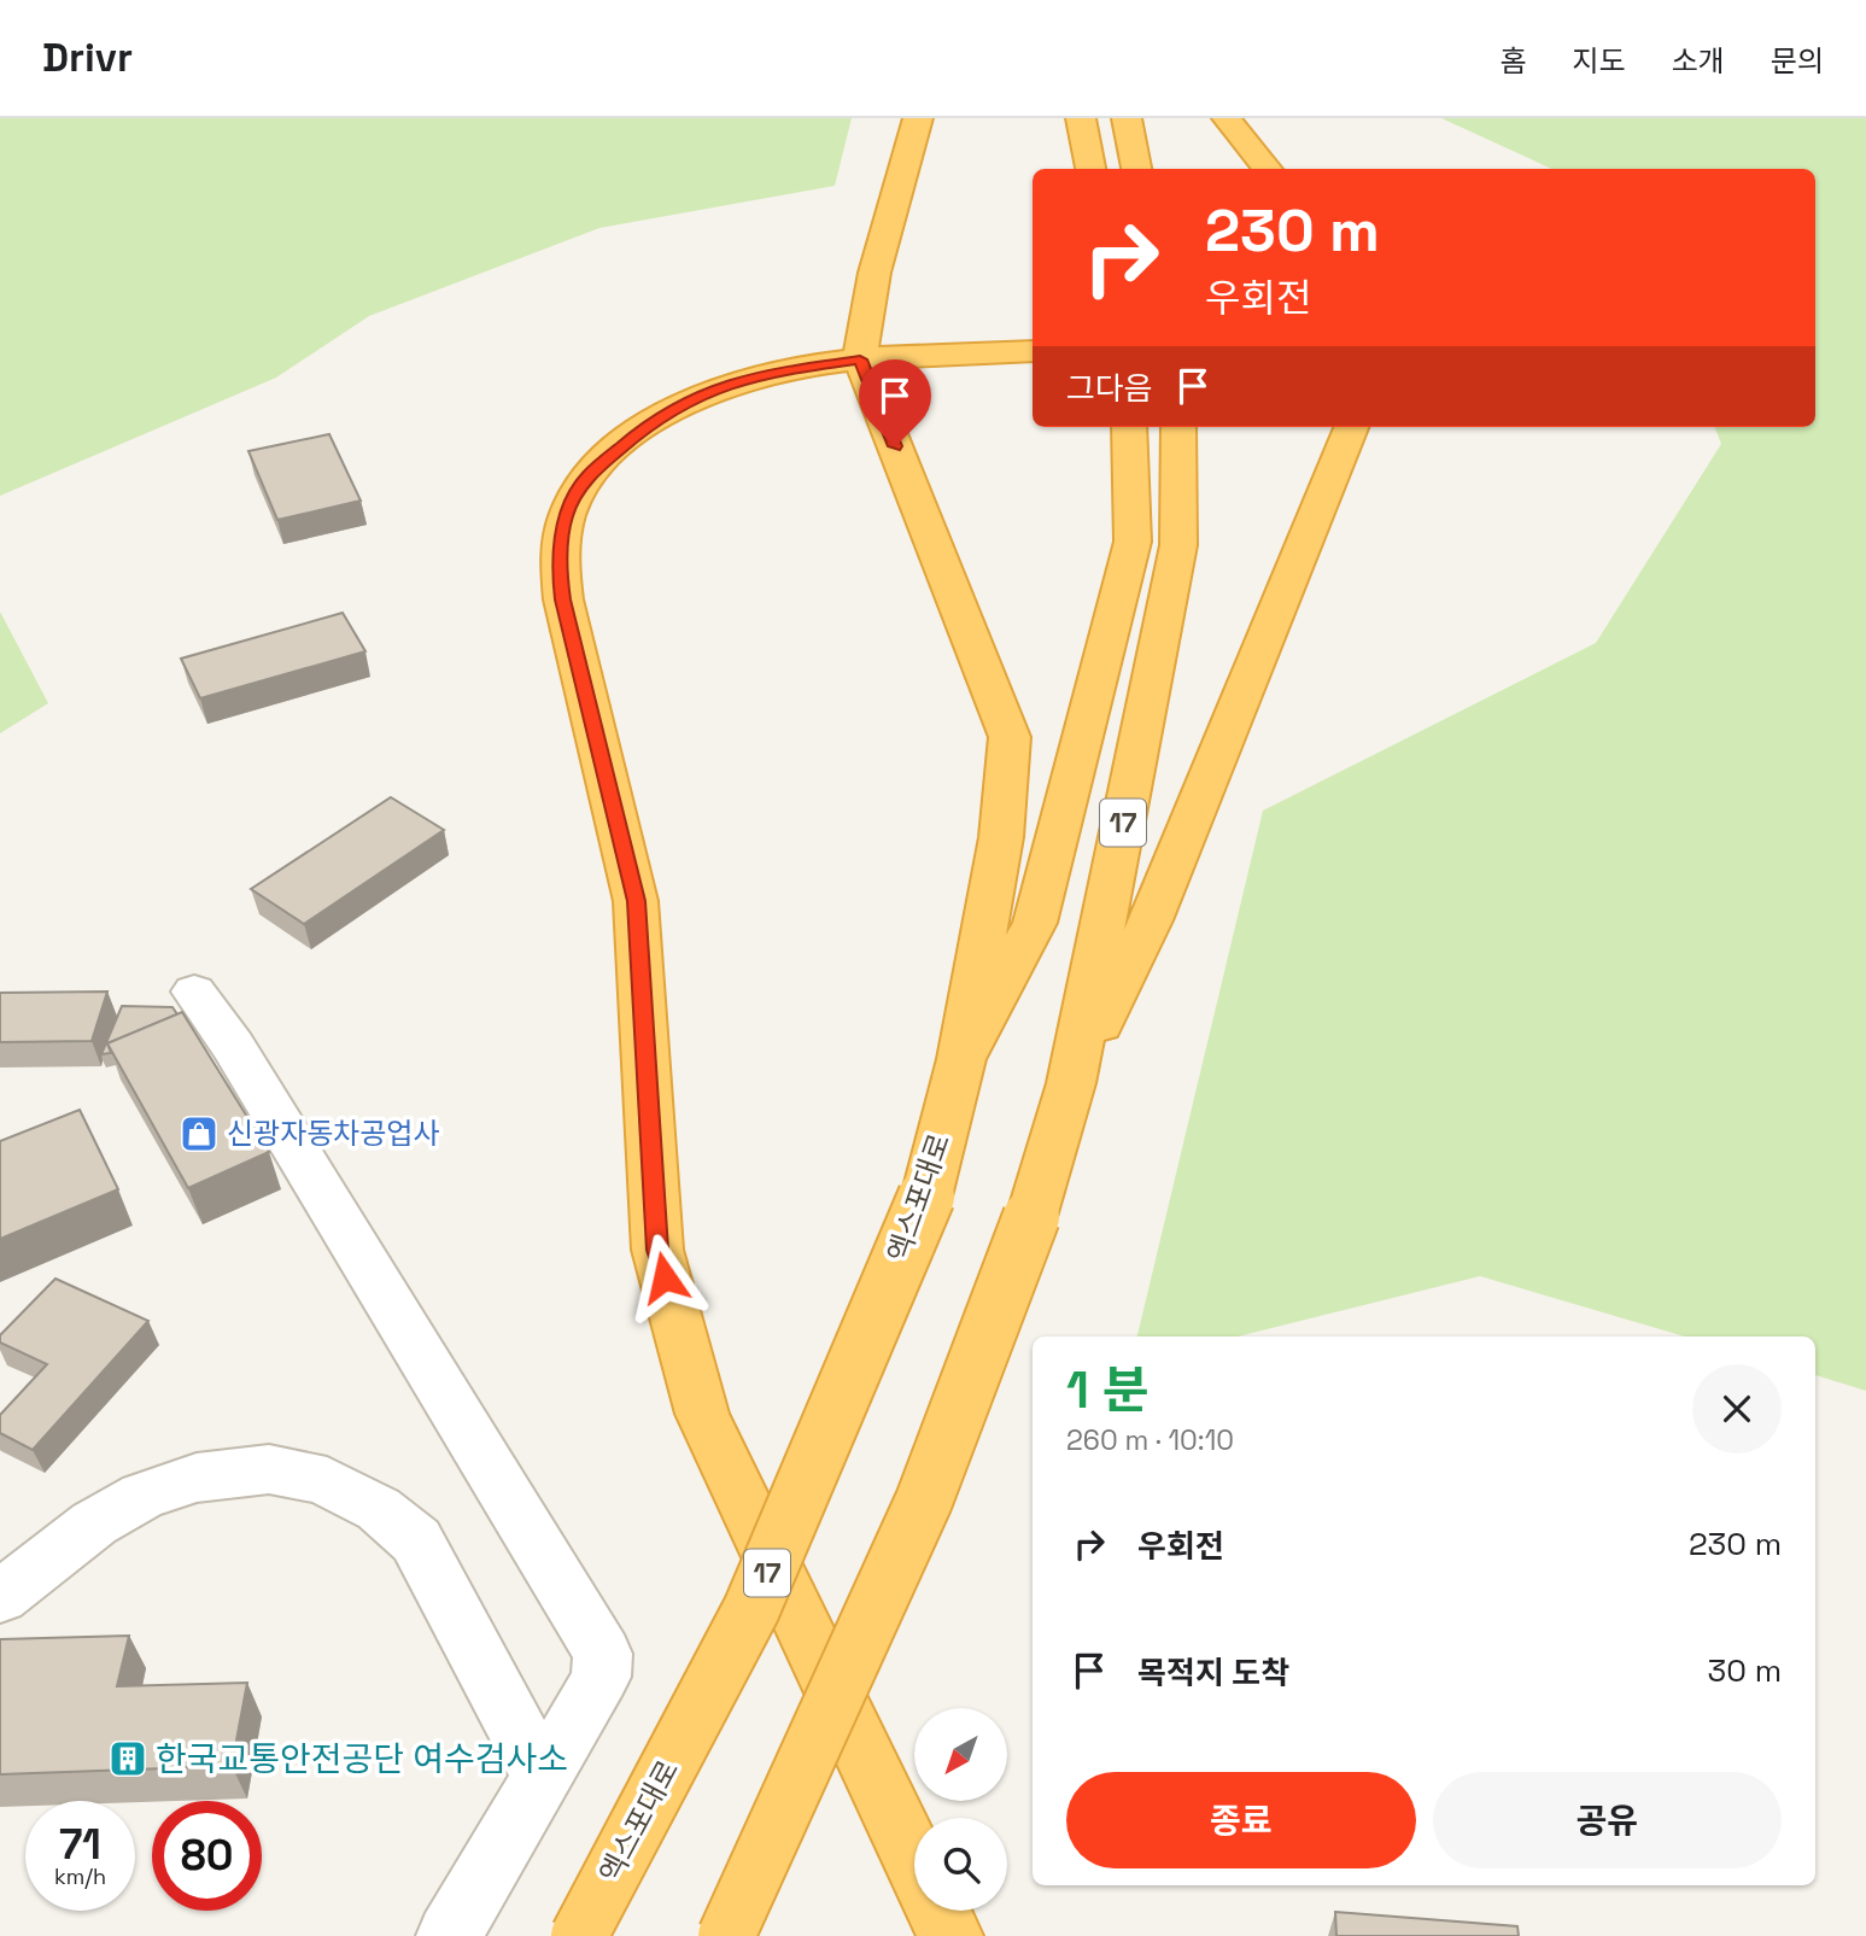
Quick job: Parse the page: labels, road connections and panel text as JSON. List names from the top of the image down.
{
  "streets": {
    "highway": ["17", "엑스포대로"]
  },
  "places": {
    "shop": ["신광자동차공업사"],
    "building": ["한국교통안전공단 여수검사소"]
  },
  "north": "bottom left",
  "page": {
    "header": "Drivr",
    "nav": [
      "홈",
      "지도",
      "소개",
      "문의"
    ],
    "turn": ["230 m", "우회전"],
    "then": "그다음",
    "heading": ["1 분", "260 m · 10:10"],
    "list": [
      {
        "name": "우회전",
        "value": "230 m"
      },
      {
        "name": "목적지 도착",
        "value": "30 m"
      }
    ],
    "buttons": ["종료", "공유"],
    "speed": "71 km/h",
    "limit": "80"
  }
}
